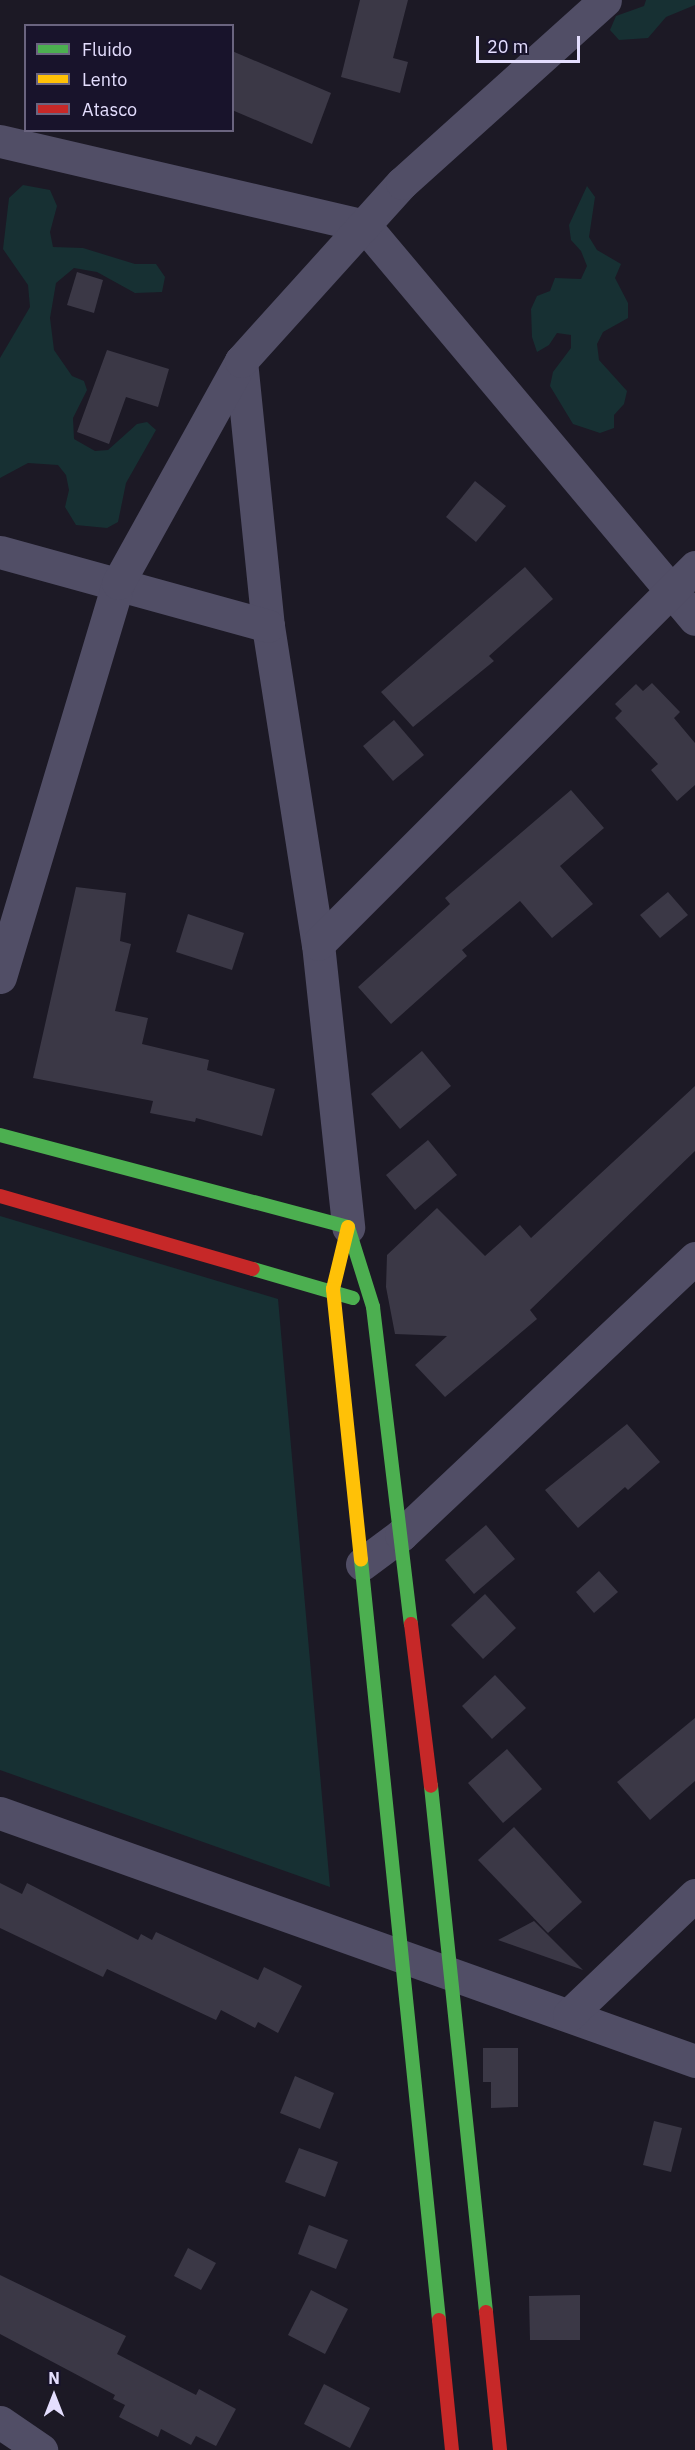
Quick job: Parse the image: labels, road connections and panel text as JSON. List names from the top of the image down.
{
  "legend": ["Fluido", "Lento", "Atasco"],
  "scale_bar": "20 m",
  "north": "top"
}
